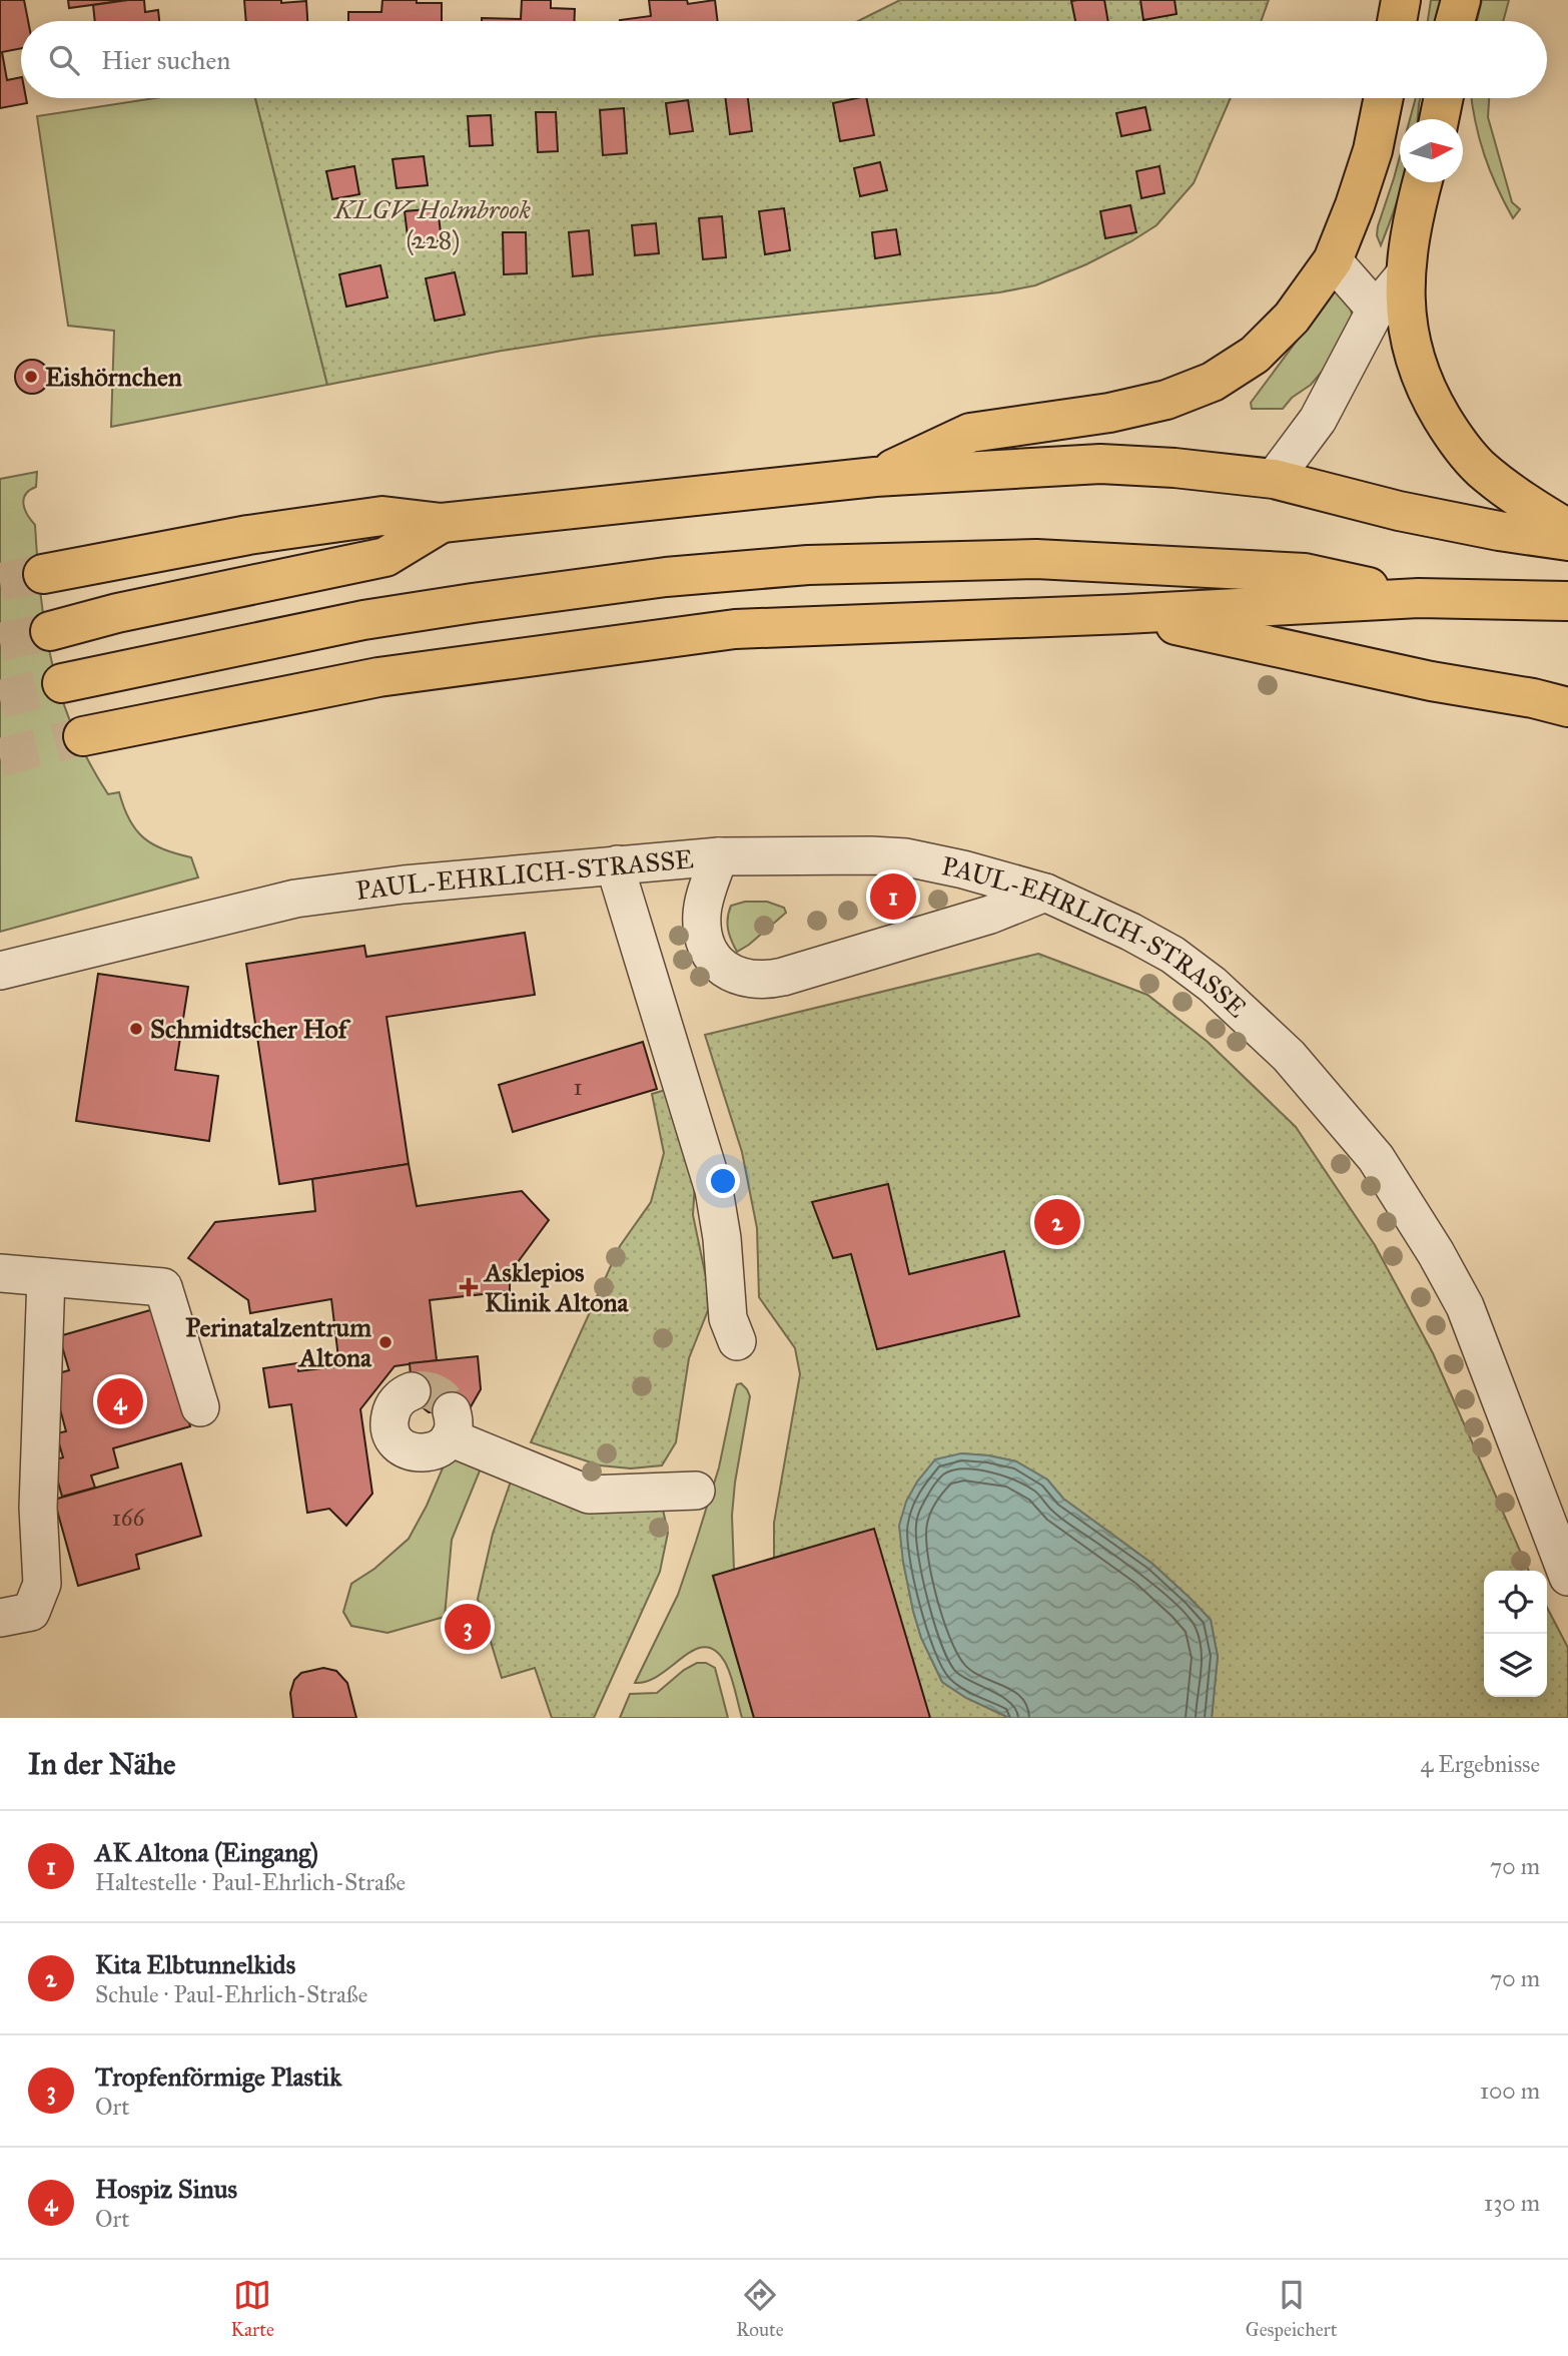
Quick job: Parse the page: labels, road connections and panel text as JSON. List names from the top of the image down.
{
  "streets": {
    "street": ["PAUL-EHRLICH-STRASSE"]
  },
  "parks": ["KLGV Holmbrook (228)"],
  "places": {
    "other": ["Eishörnchen", "Schmidtscher Hof", "Perinatalzentrum Altona"],
    "health": ["Asklepios Klinik Altona"]
  },
  "house_numbers": ["1", "166"],
  "north": "right",
  "page": {
    "search": "Hier suchen",
    "pins": [
      "1",
      "2",
      "4",
      "3"
    ],
    "heading": ["In der Nähe", "4 Ergebnisse"],
    "list": [
      {
        "mark": "1",
        "name": "AK Altona (Eingang)",
        "note": "Haltestelle · Paul-Ehrlich-Straße",
        "value": "70 m"
      },
      {
        "mark": "2",
        "name": "Kita Elbtunnelkids",
        "note": "Schule · Paul-Ehrlich-Straße",
        "value": "70 m"
      },
      {
        "mark": "3",
        "name": "Tropfenförmige Plastik",
        "note": "Ort",
        "value": "100 m"
      },
      {
        "mark": "4",
        "name": "Hospiz Sinus",
        "note": "Ort",
        "value": "130 m"
      }
    ],
    "nav": ["Karte", "Route", "Gespeichert"]
  }
}
